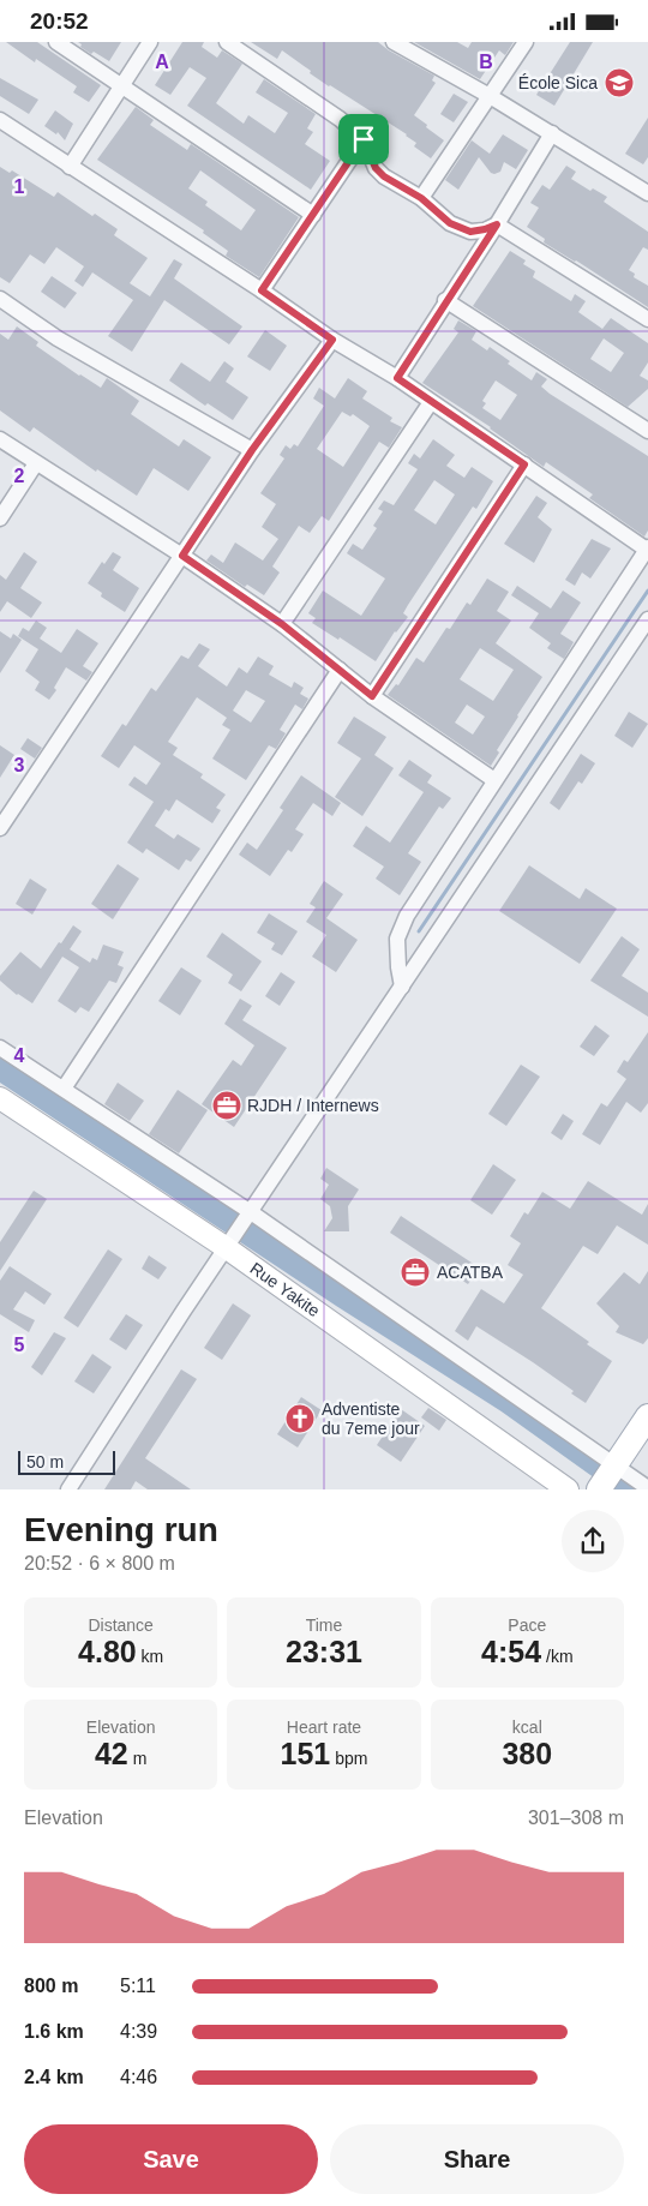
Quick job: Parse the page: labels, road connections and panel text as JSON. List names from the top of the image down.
{
  "streets": {
    "main road": ["Rue Yakite"]
  },
  "places": {
    "school or university": ["École Sica"],
    "office": ["RJDH / Internews", "ACATBA"],
    "church": ["Adventiste du 7eme jour"]
  },
  "scale_bar": "50 m",
  "page": {
    "status": "20:52",
    "scale": "50 m",
    "heading": ["Evening run", "20:52 · 6 × 800 m"],
    "stats": [
      ["Distance", "4.80 km"],
      ["Time", "23:31"],
      ["Pace", "4:54 /km"],
      ["Elevation", "42 m"],
      ["Heart rate", "151 bpm"],
      ["kcal", "380"]
    ],
    "chart": ["Elevation", "301–308 m"],
    "list": [
      {
        "name": "800 m",
        "note": "5:11"
      },
      {
        "name": "1.6 km",
        "note": "4:39"
      },
      {
        "name": "2.4 km",
        "note": "4:46"
      }
    ],
    "buttons": ["Save", "Share"]
  },
  "grid": {
    "columns": ["A", "B"],
    "rows": [
      "1",
      "2",
      "3",
      "4",
      "5"
    ]
  }
}
